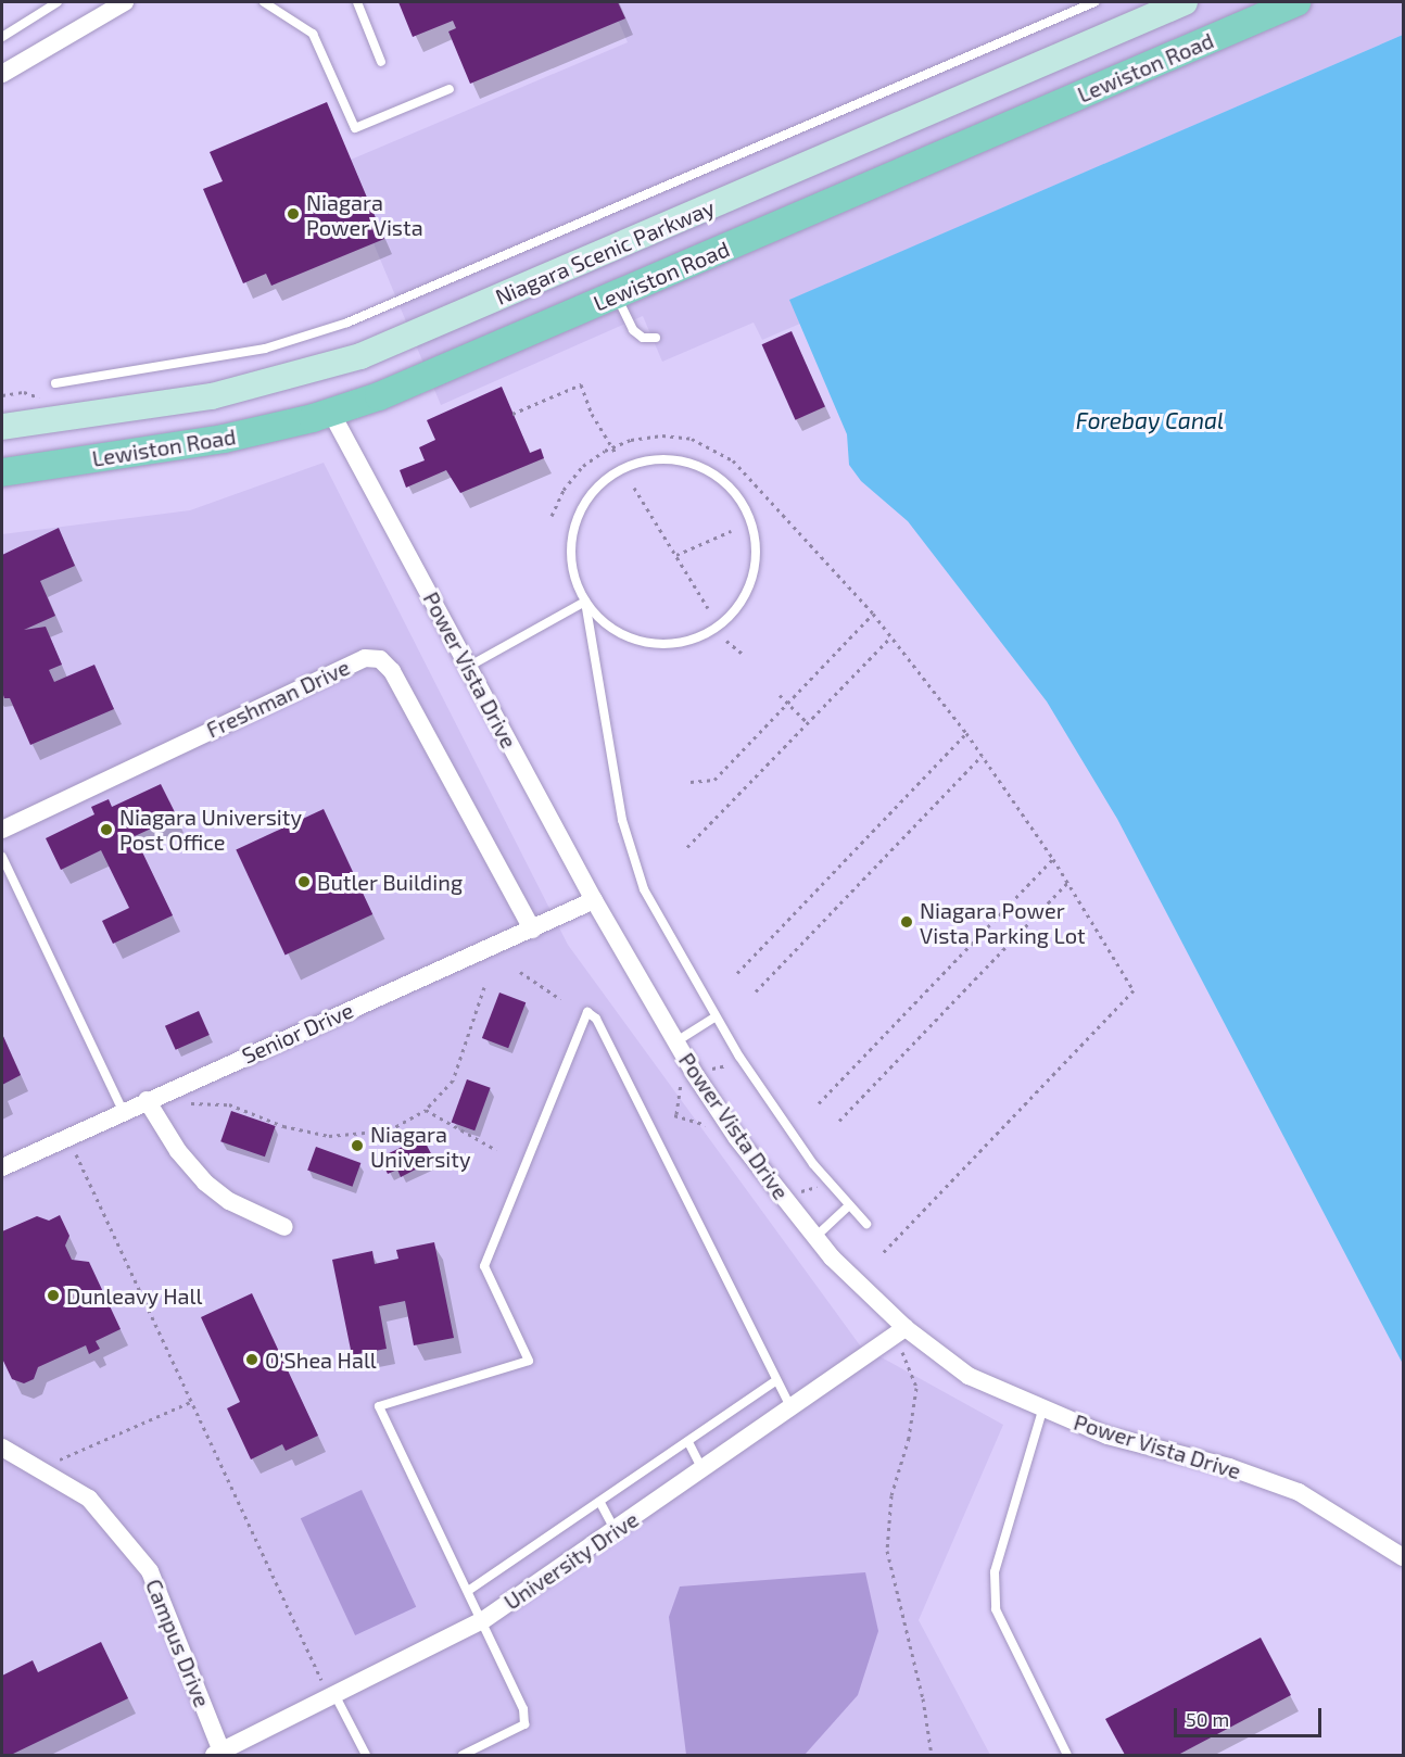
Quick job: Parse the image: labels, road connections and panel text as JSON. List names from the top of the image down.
{
  "streets": {
    "main road": ["Lewiston Road", "Niagara Scenic Parkway"],
    "street": [
      "Power Vista Drive",
      "Freshman Drive",
      "Senior Drive",
      "University Drive",
      "Campus Drive"
    ]
  },
  "crossings": [
    ["Lewiston Road", "Power Vista Drive"],
    ["Power Vista Drive", "Senior Drive"],
    ["Power Vista Drive", "University Drive"],
    ["Freshman Drive", "Senior Drive"],
    ["University Drive", "Campus Drive"]
  ],
  "water": ["Forebay Canal"],
  "places": [
    "Niagara Power Vista",
    "Niagara University Post Office",
    "Butler Building",
    "Niagara Power Vista Parking Lot",
    "Niagara University",
    "Dunleavy Hall",
    "O'Shea Hall"
  ],
  "scale_bar": "50 m"
}
